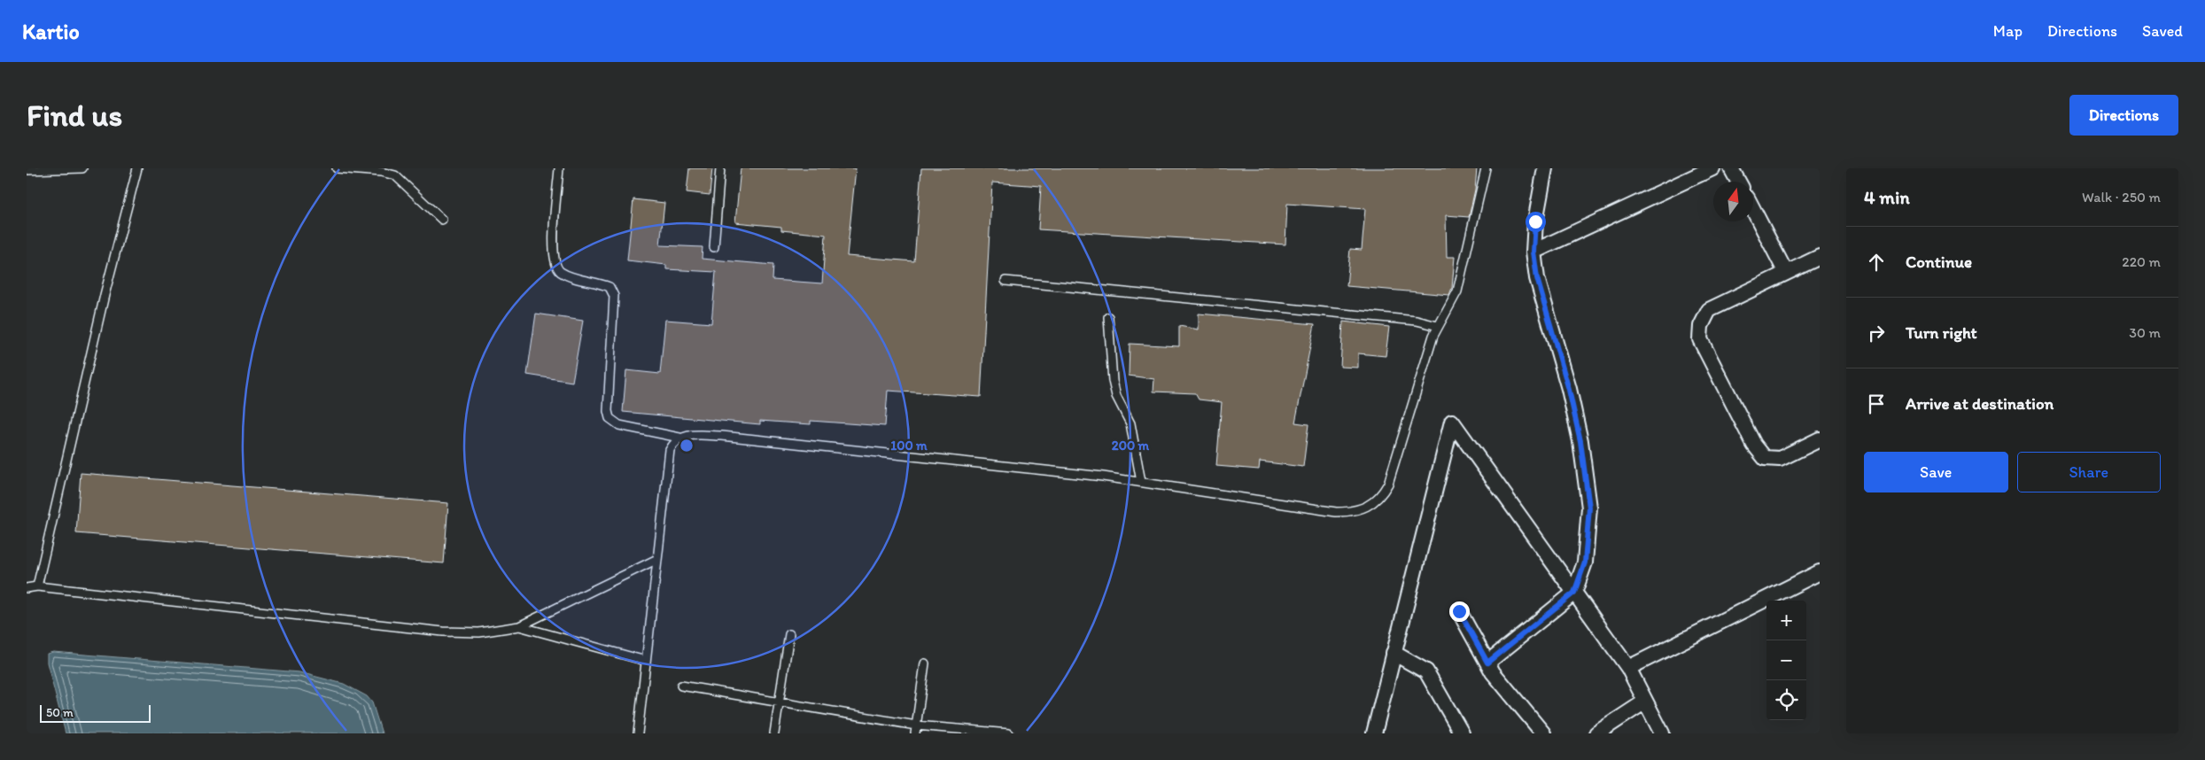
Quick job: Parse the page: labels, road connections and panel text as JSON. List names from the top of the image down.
{
  "scale_bar": "50 m",
  "north": "top",
  "page": {
    "header": "Kartio",
    "nav": ["Map", "Directions", "Saved"],
    "buttons": [
      "Directions",
      ["Save", "Share"]
    ],
    "title": "Find us",
    "heading": ["4 min", "Walk · 250 m"],
    "list": [
      ["Continue", "220 m"],
      ["Turn right", "30 m"],
      "Arrive at destination"
    ],
    "map_buttons": ["+", "−"],
    "scale": "50 m"
  },
  "rings": ["100 m", "200 m"]
}
